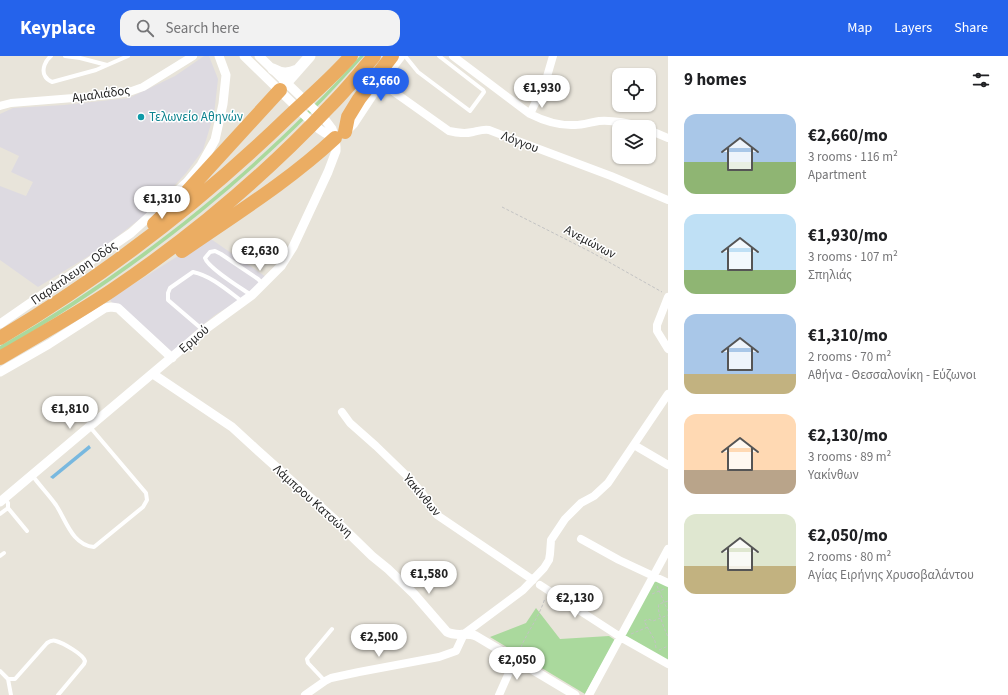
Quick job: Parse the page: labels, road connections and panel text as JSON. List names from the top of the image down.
{
  "streets": {
    "street": [
      "Αμαλιάδος",
      "Λόγγου",
      "Παράπλευρη Οδός",
      "Ερμού",
      "Υακίνθων",
      "Λάμπρου Κατσώνη"
    ],
    "path": ["Ανεμώνων"]
  },
  "crossings": [
    ["Ερμού", "Λάμπρου Κατσώνη"]
  ],
  "places": ["Τελωνείο Αθηνών"],
  "page": {
    "header": "Keyplace",
    "search": "Search here",
    "nav": ["Map", "Layers", "Share"],
    "heading": "9 homes",
    "price": [
      "€2,660",
      "€1,930",
      "€1,310",
      "€2,630",
      "€1,810",
      "€1,580",
      "€2,130",
      "€2,500",
      "€2,050"
    ],
    "list": [
      {
        "name": "€2,660/mo",
        "note": "3 rooms · 116 m² · Apartment"
      },
      {
        "name": "€1,930/mo",
        "note": "3 rooms · 107 m² · Σπηλιάς"
      },
      {
        "name": "€1,310/mo",
        "note": "2 rooms · 70 m² · Αθήνα - Θεσσαλονίκη - Εύζωνοι"
      },
      {
        "name": "€2,130/mo",
        "note": "3 rooms · 89 m² · Υακίνθων"
      },
      {
        "name": "€2,050/mo",
        "note": "2 rooms · 80 m² · Αγίας Ειρήνης Χρυσοβαλάντου"
      }
    ]
  }
}
